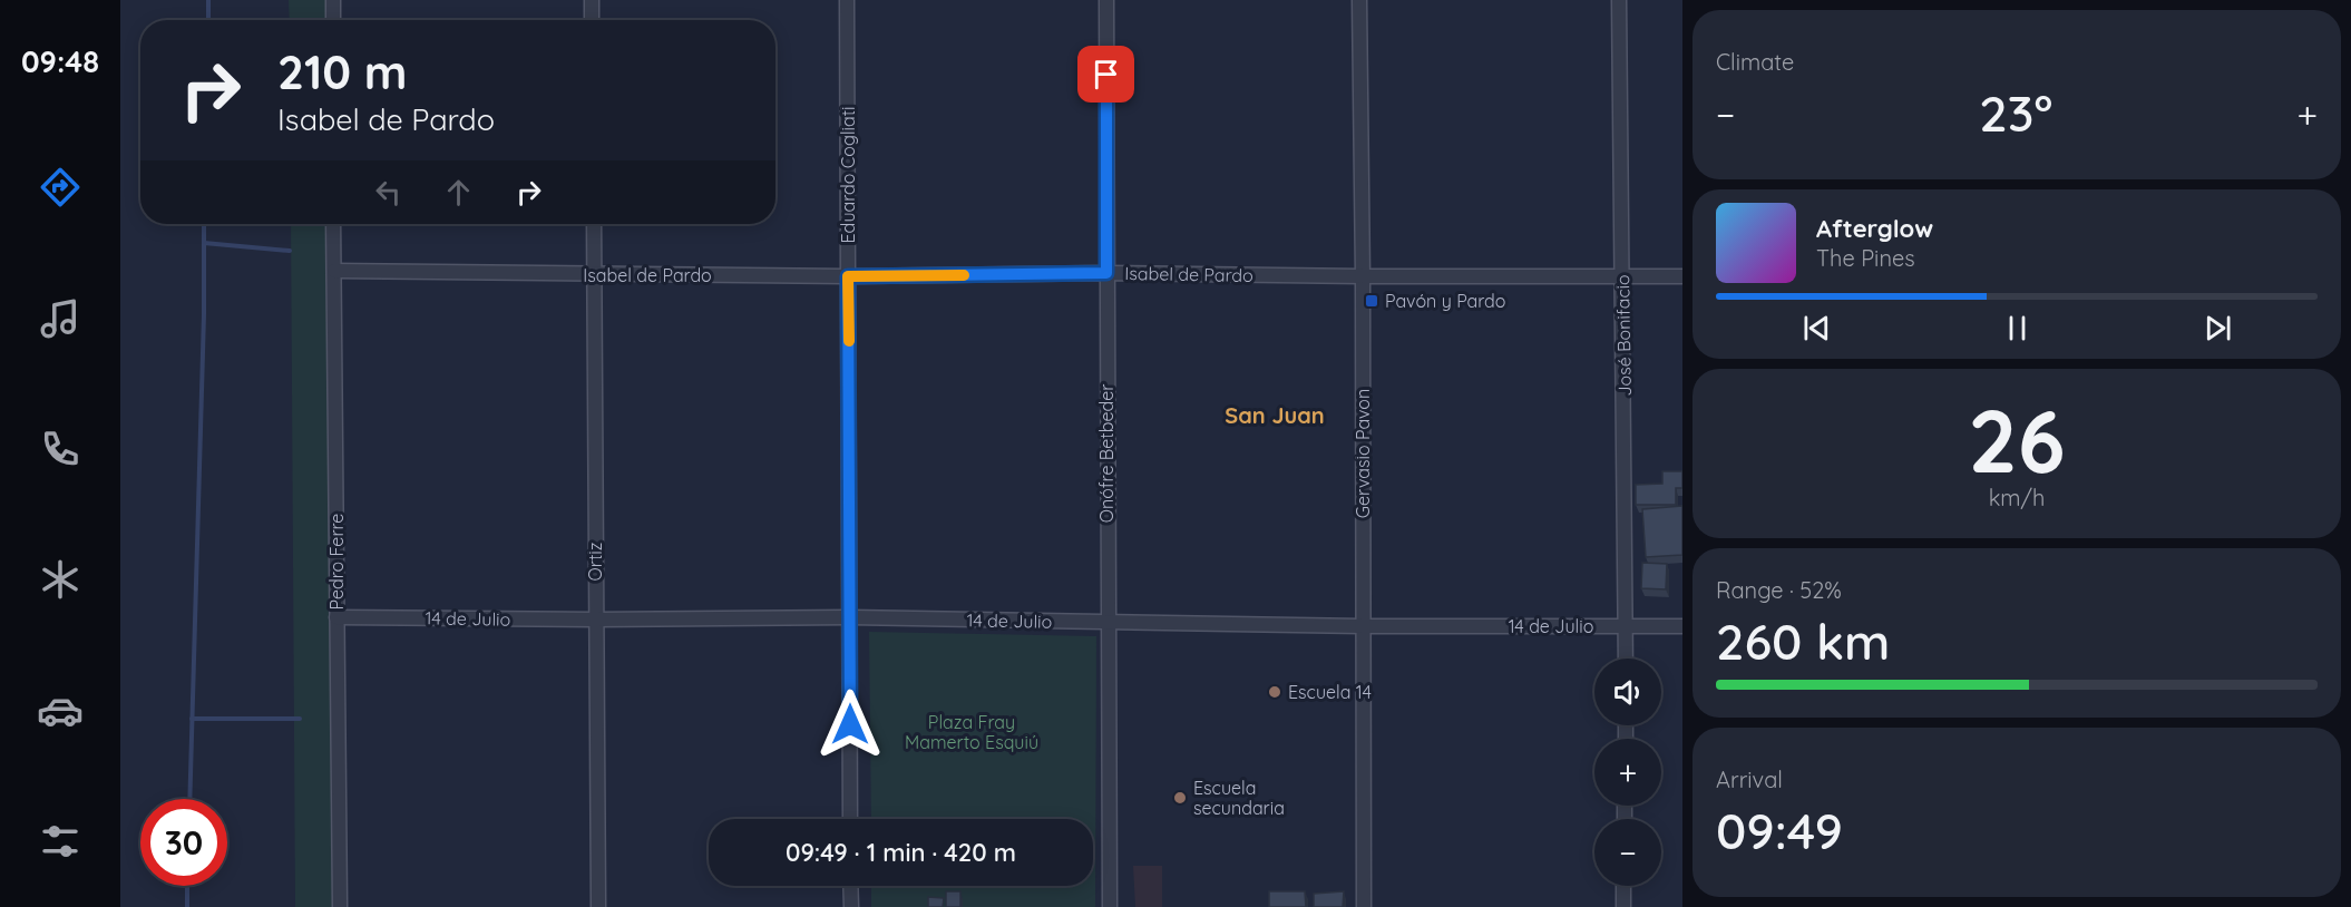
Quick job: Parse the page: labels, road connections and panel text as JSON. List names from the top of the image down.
{
  "streets": {
    "street": [
      "Eduardo Cogliati",
      "Isabel de Pardo",
      "José Bonifacio",
      "Onófre Betbeder",
      "Gervasio Pavon",
      "Pedro Ferre",
      "Ortiz",
      "14 de Julio"
    ]
  },
  "crossings": [
    ["Eduardo Cogliati", "Isabel de Pardo"],
    ["Eduardo Cogliati", "14 de Julio"],
    ["Isabel de Pardo", "José Bonifacio"],
    ["Isabel de Pardo", "Onófre Betbeder"],
    ["Isabel de Pardo", "Gervasio Pavon"],
    ["Isabel de Pardo", "Pedro Ferre"],
    ["Isabel de Pardo", "Ortiz"],
    ["José Bonifacio", "14 de Julio"],
    ["Onófre Betbeder", "14 de Julio"],
    ["Gervasio Pavon", "14 de Julio"],
    ["Pedro Ferre", "14 de Julio"],
    ["Ortiz", "14 de Julio"]
  ],
  "districts": ["San Juan"],
  "parks": ["Plaza Fray Mamerto Esquiú"],
  "places": {
    "transit": ["Pavón y Pardo"],
    "other": ["Escuela 14", "Escuela secundaria"]
  },
  "page": {
    "tabs": "09:48",
    "tile": [
      "Climate",
      ["26", "km/h"],
      ["Range · 52%", "260 km"],
      ["Arrival", "09:49"]
    ],
    "turn": ["210 m", "Isabel de Pardo"],
    "heat": ["−", "23°", "+"],
    "song": ["Afterglow", "The Pines"],
    "map_buttons": ["+", "−"],
    "limit": "30",
    "trip": "09:49 · 1 min · 420 m"
  }
}
